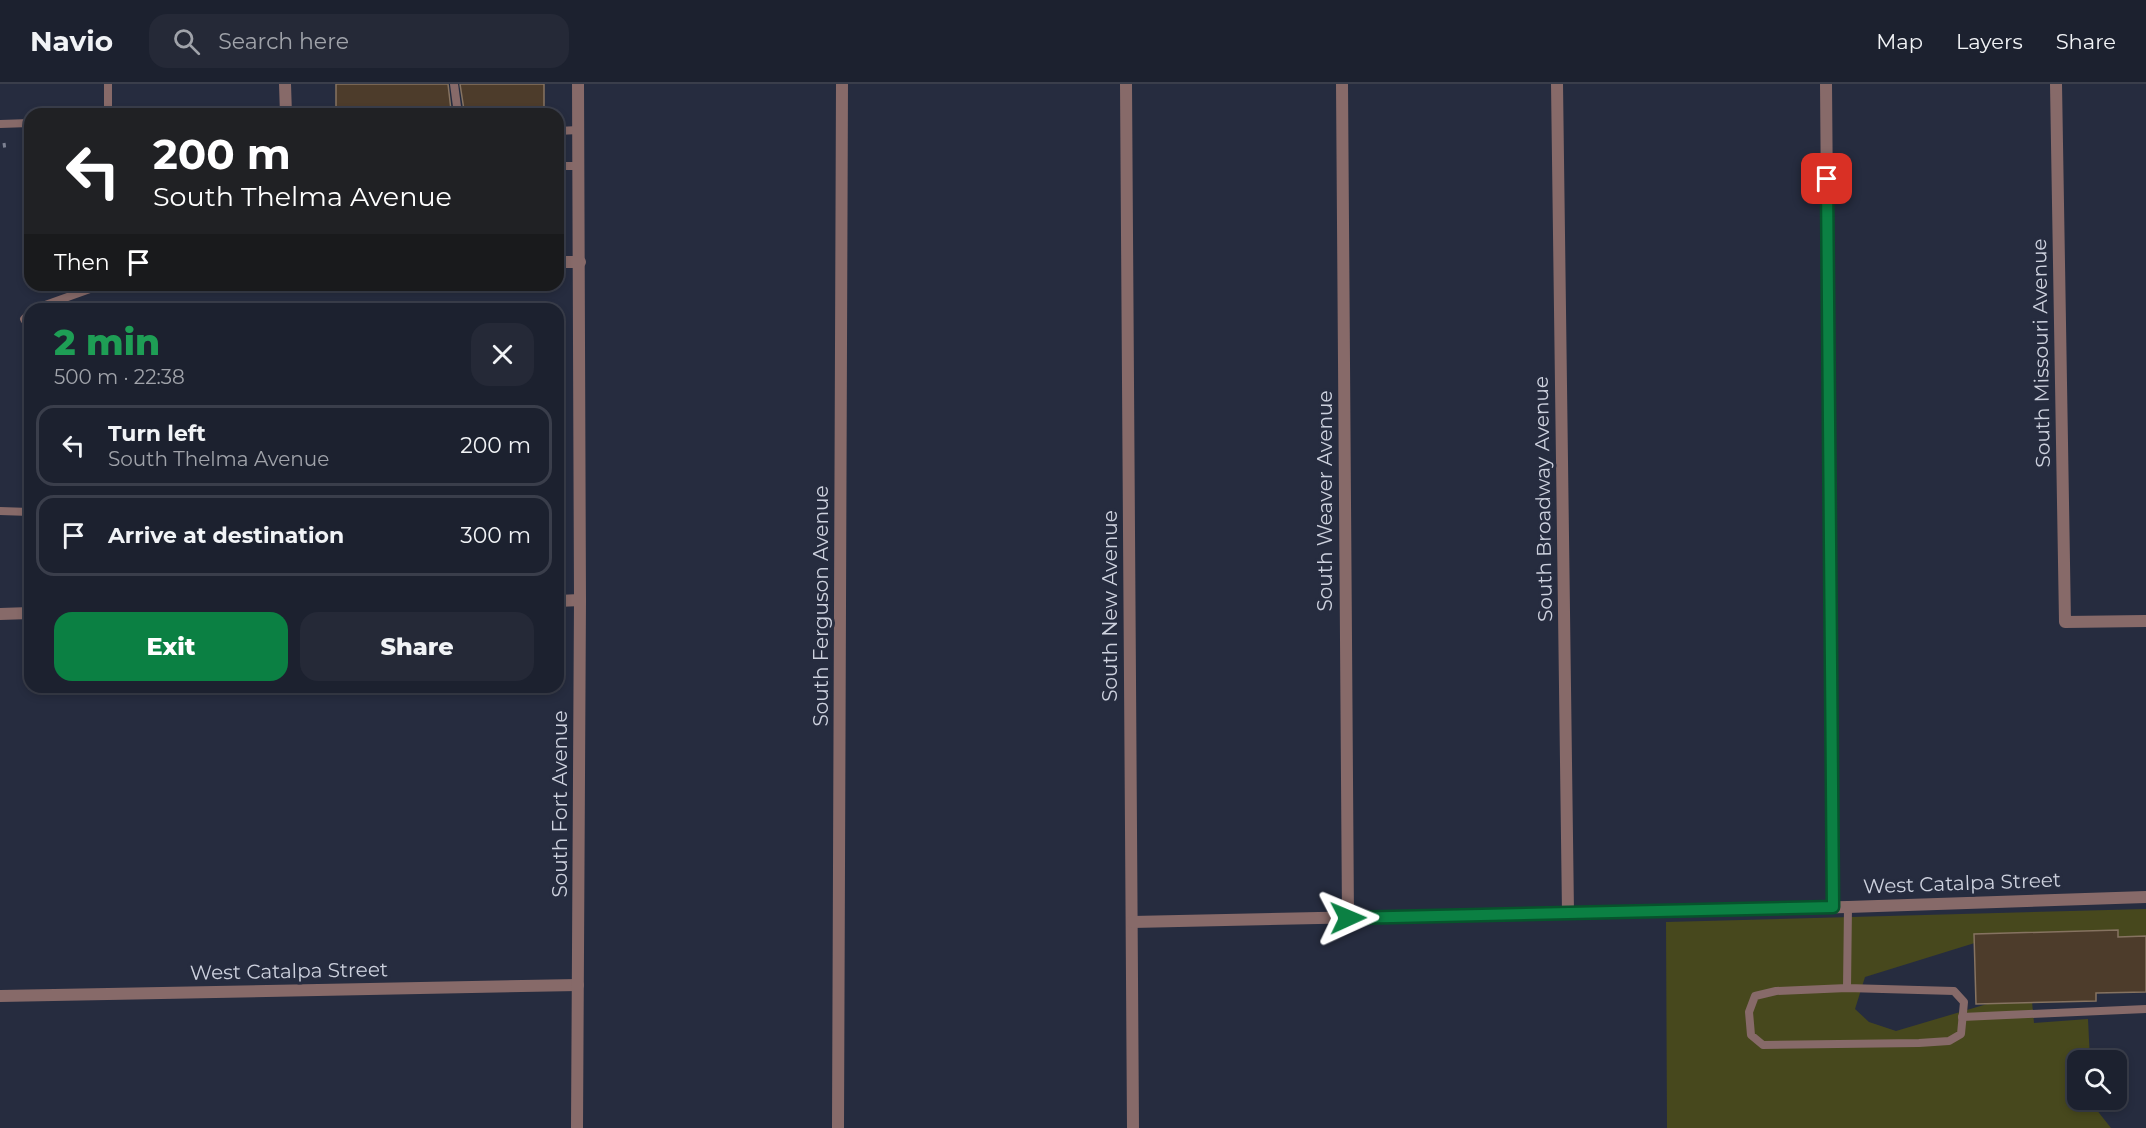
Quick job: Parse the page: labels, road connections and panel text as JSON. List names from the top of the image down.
{
  "streets": {
    "street": [
      "South Missouri Avenue",
      "South Broadway Avenue",
      "South Weaver Avenue",
      "South Ferguson Avenue",
      "South New Avenue",
      "South Fort Avenue",
      "West Catalpa Street"
    ]
  },
  "crossings": [
    ["South Broadway Avenue", "West Catalpa Street"],
    ["South Weaver Avenue", "West Catalpa Street"],
    ["South New Avenue", "West Catalpa Street"],
    ["South Fort Avenue", "West Catalpa Street"]
  ],
  "page": {
    "header": "Navio",
    "search": "Search here",
    "nav": ["Map", "Layers", "Share"],
    "turn": ["200 m", "South Thelma Avenue"],
    "then": "Then",
    "heading": ["2 min", "500 m · 22:38"],
    "list": [
      {
        "name": "Turn left",
        "note": "South Thelma Avenue",
        "value": "200 m"
      },
      {
        "name": "Arrive at destination",
        "value": "300 m"
      }
    ],
    "buttons": ["Exit", "Share"]
  }
}
